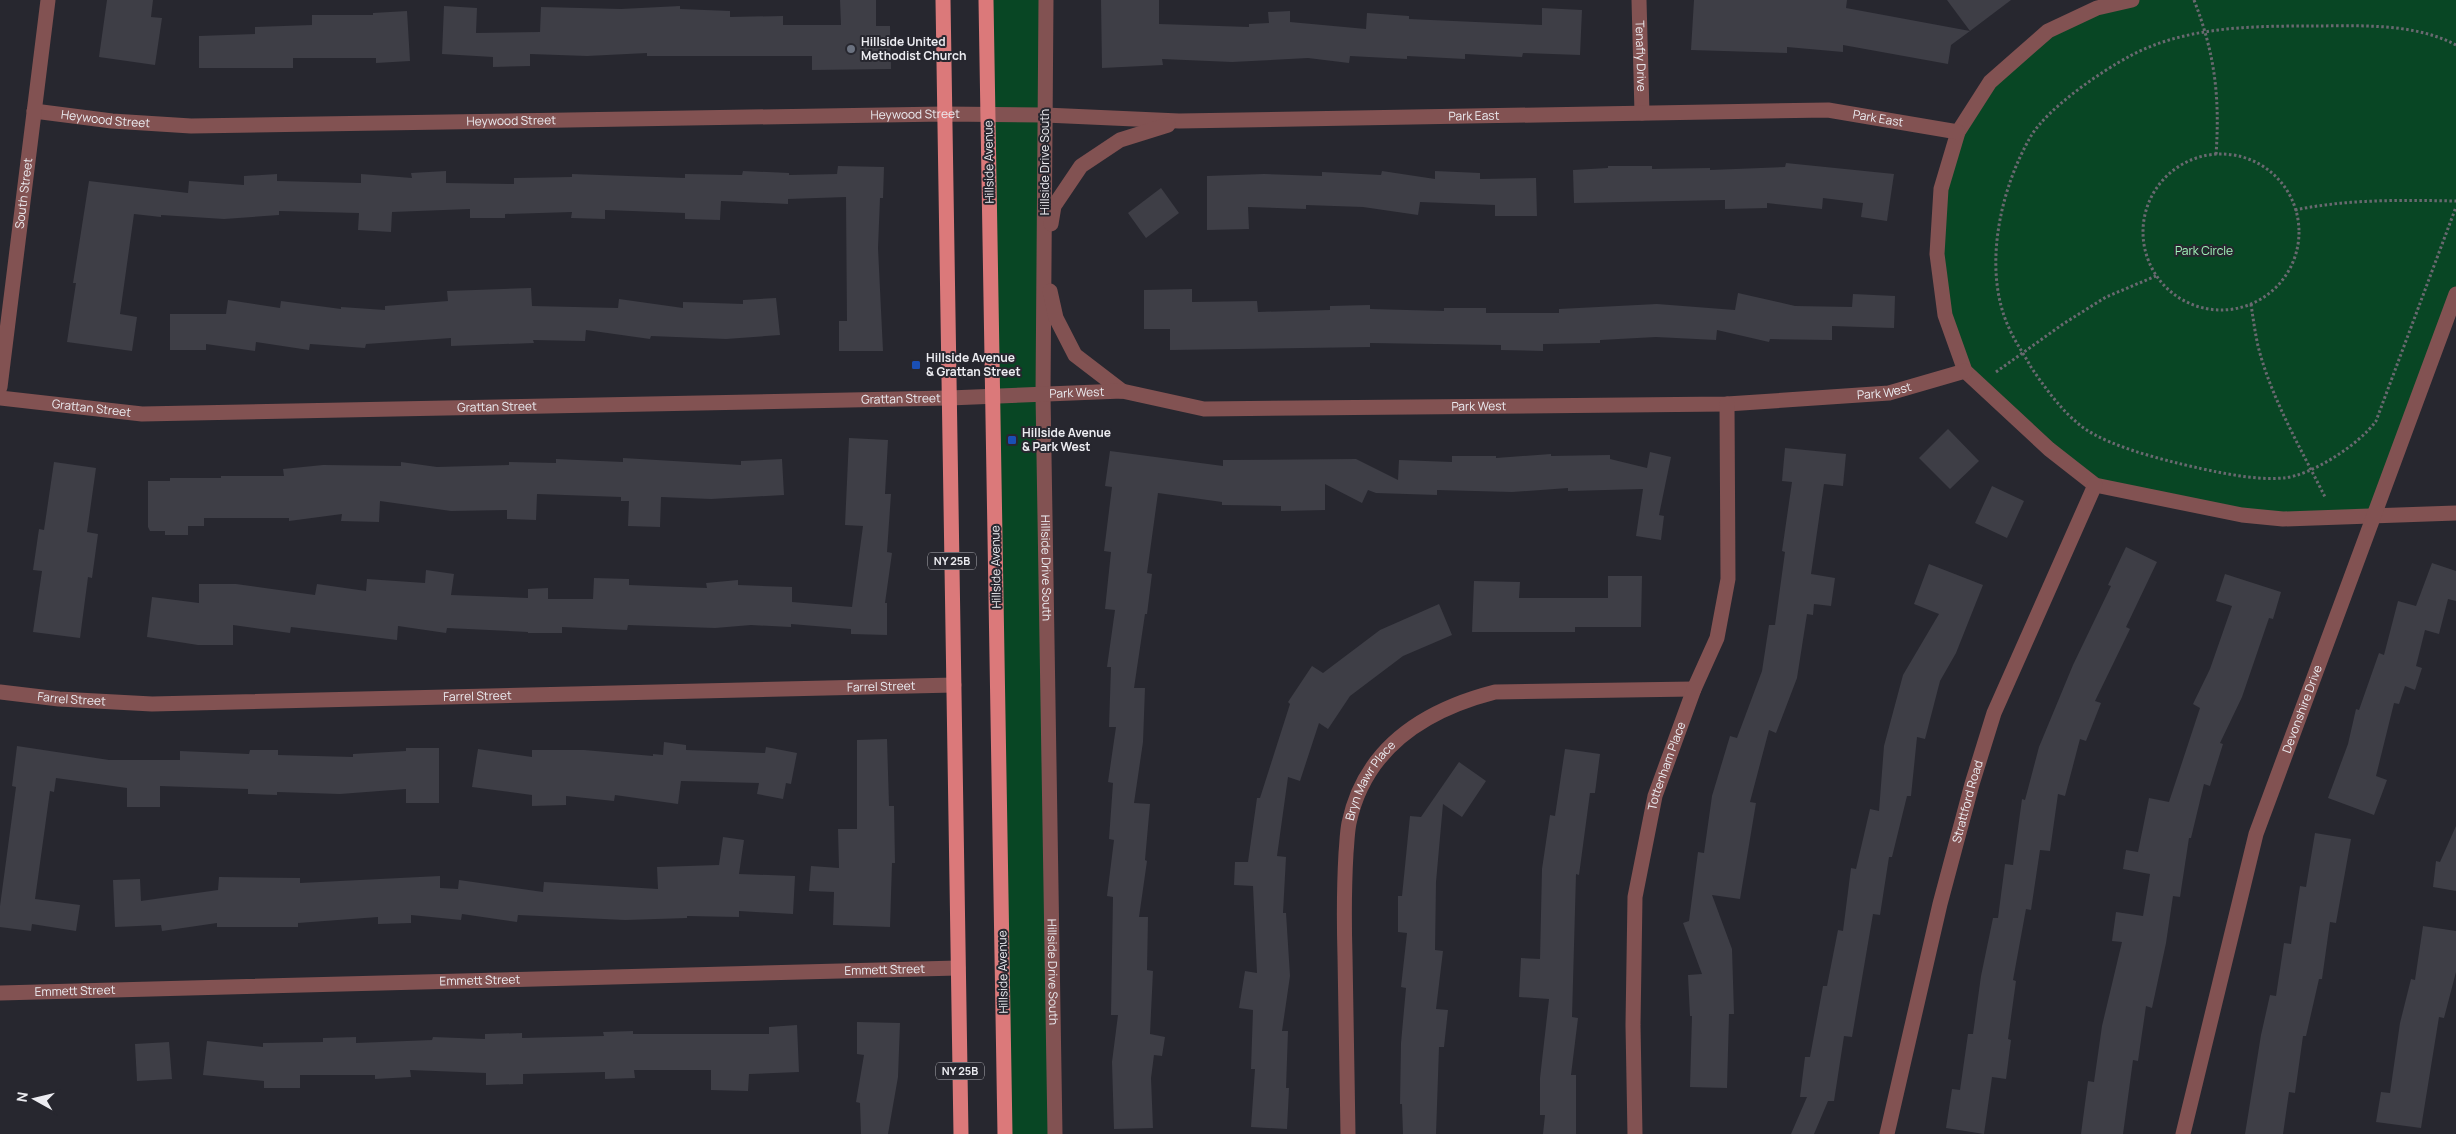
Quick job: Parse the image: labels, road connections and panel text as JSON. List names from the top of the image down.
{
  "streets": {
    "main road": ["Hillside Avenue", "NY 25B"],
    "street": [
      "Tenafly Drive",
      "Heywood Street",
      "Park East",
      "Hillside Drive South",
      "South Street",
      "Park West",
      "Grattan Street",
      "Farrel Street",
      "Devonshire Drive",
      "Tottenham Place",
      "Bryn Mawr Place",
      "Strattford Road",
      "Emmett Street"
    ]
  },
  "crossings": [
    ["Tenafly Drive", "Park East"],
    ["Heywood Street", "Park East"],
    ["Heywood Street", "Hillside Avenue"],
    ["Heywood Street", "South Street"],
    ["Heywood Street", "NY 25B"],
    ["Park East", "Hillside Avenue"],
    ["Park East", "Hillside Drive South"],
    ["Hillside Avenue", "Park West"],
    ["Hillside Avenue", "Grattan Street"],
    ["Hillside Drive South", "Park West"],
    ["Park West", "Grattan Street"],
    ["Park West", "Tottenham Place"],
    ["Grattan Street", "NY 25B"],
    ["NY 25B", "Farrel Street"],
    ["NY 25B", "Emmett Street"],
    ["Tottenham Place", "Bryn Mawr Place"]
  ],
  "parks": ["Park Circle"],
  "places": {
    "other": ["Hillside United Methodist Church"],
    "transit": ["Hillside Avenue & Grattan Street", "Hillside Avenue & Park West"]
  },
  "north": "left"
}
